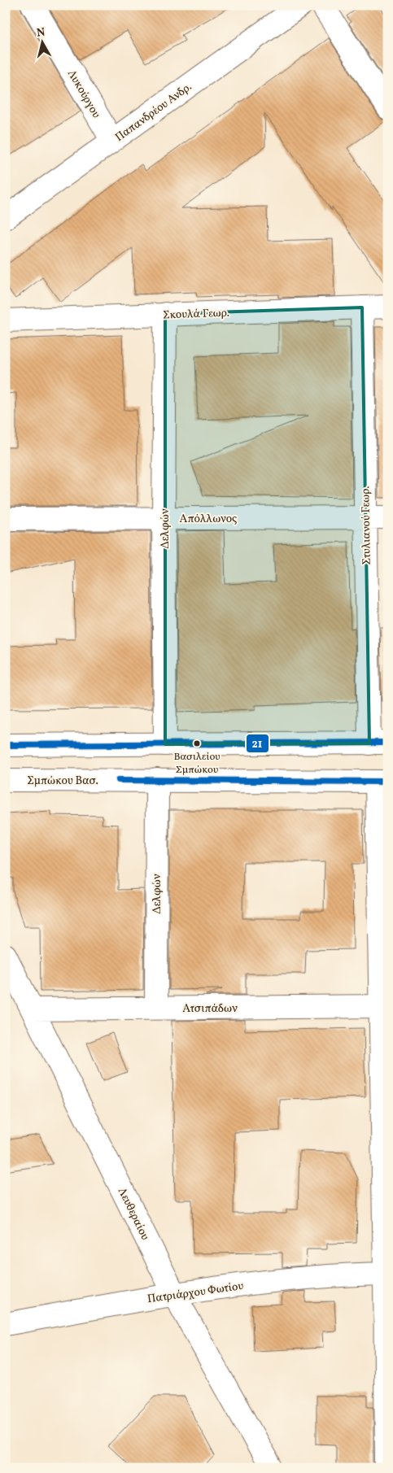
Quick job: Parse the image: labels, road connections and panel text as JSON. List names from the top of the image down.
{
  "streets": {
    "street": [
      "Λυκούργου",
      "Παπανδρέου Ανδρ.",
      "Σκουλά Γεωρ.",
      "Απόλλωνος",
      "Στυλιανού Γεωρ.",
      "Δελφών",
      "Σμπώκου Βασ.",
      "Ατσιπάδων",
      "Λευθεραίου",
      "Πατριάρχου Φωτίου"
    ]
  },
  "crossings": [
    ["Λυκούργου", "Παπανδρέου Ανδρ."],
    ["Σκουλά Γεωρ.", "Στυλιανού Γεωρ."],
    ["Σκουλά Γεωρ.", "Δελφών"],
    ["Απόλλωνος", "Στυλιανού Γεωρ."],
    ["Απόλλωνος", "Δελφών"],
    ["Δελφών", "Σμπώκου Βασ."],
    ["Δελφών", "Ατσιπάδων"],
    ["Ατσιπάδων", "Λευθεραίου"],
    ["Λευθεραίου", "Πατριάρχου Φωτίου"]
  ],
  "places": ["Βασιλείου Σμπώκου"],
  "lines": ["transit line 21"],
  "north": "top"
}
